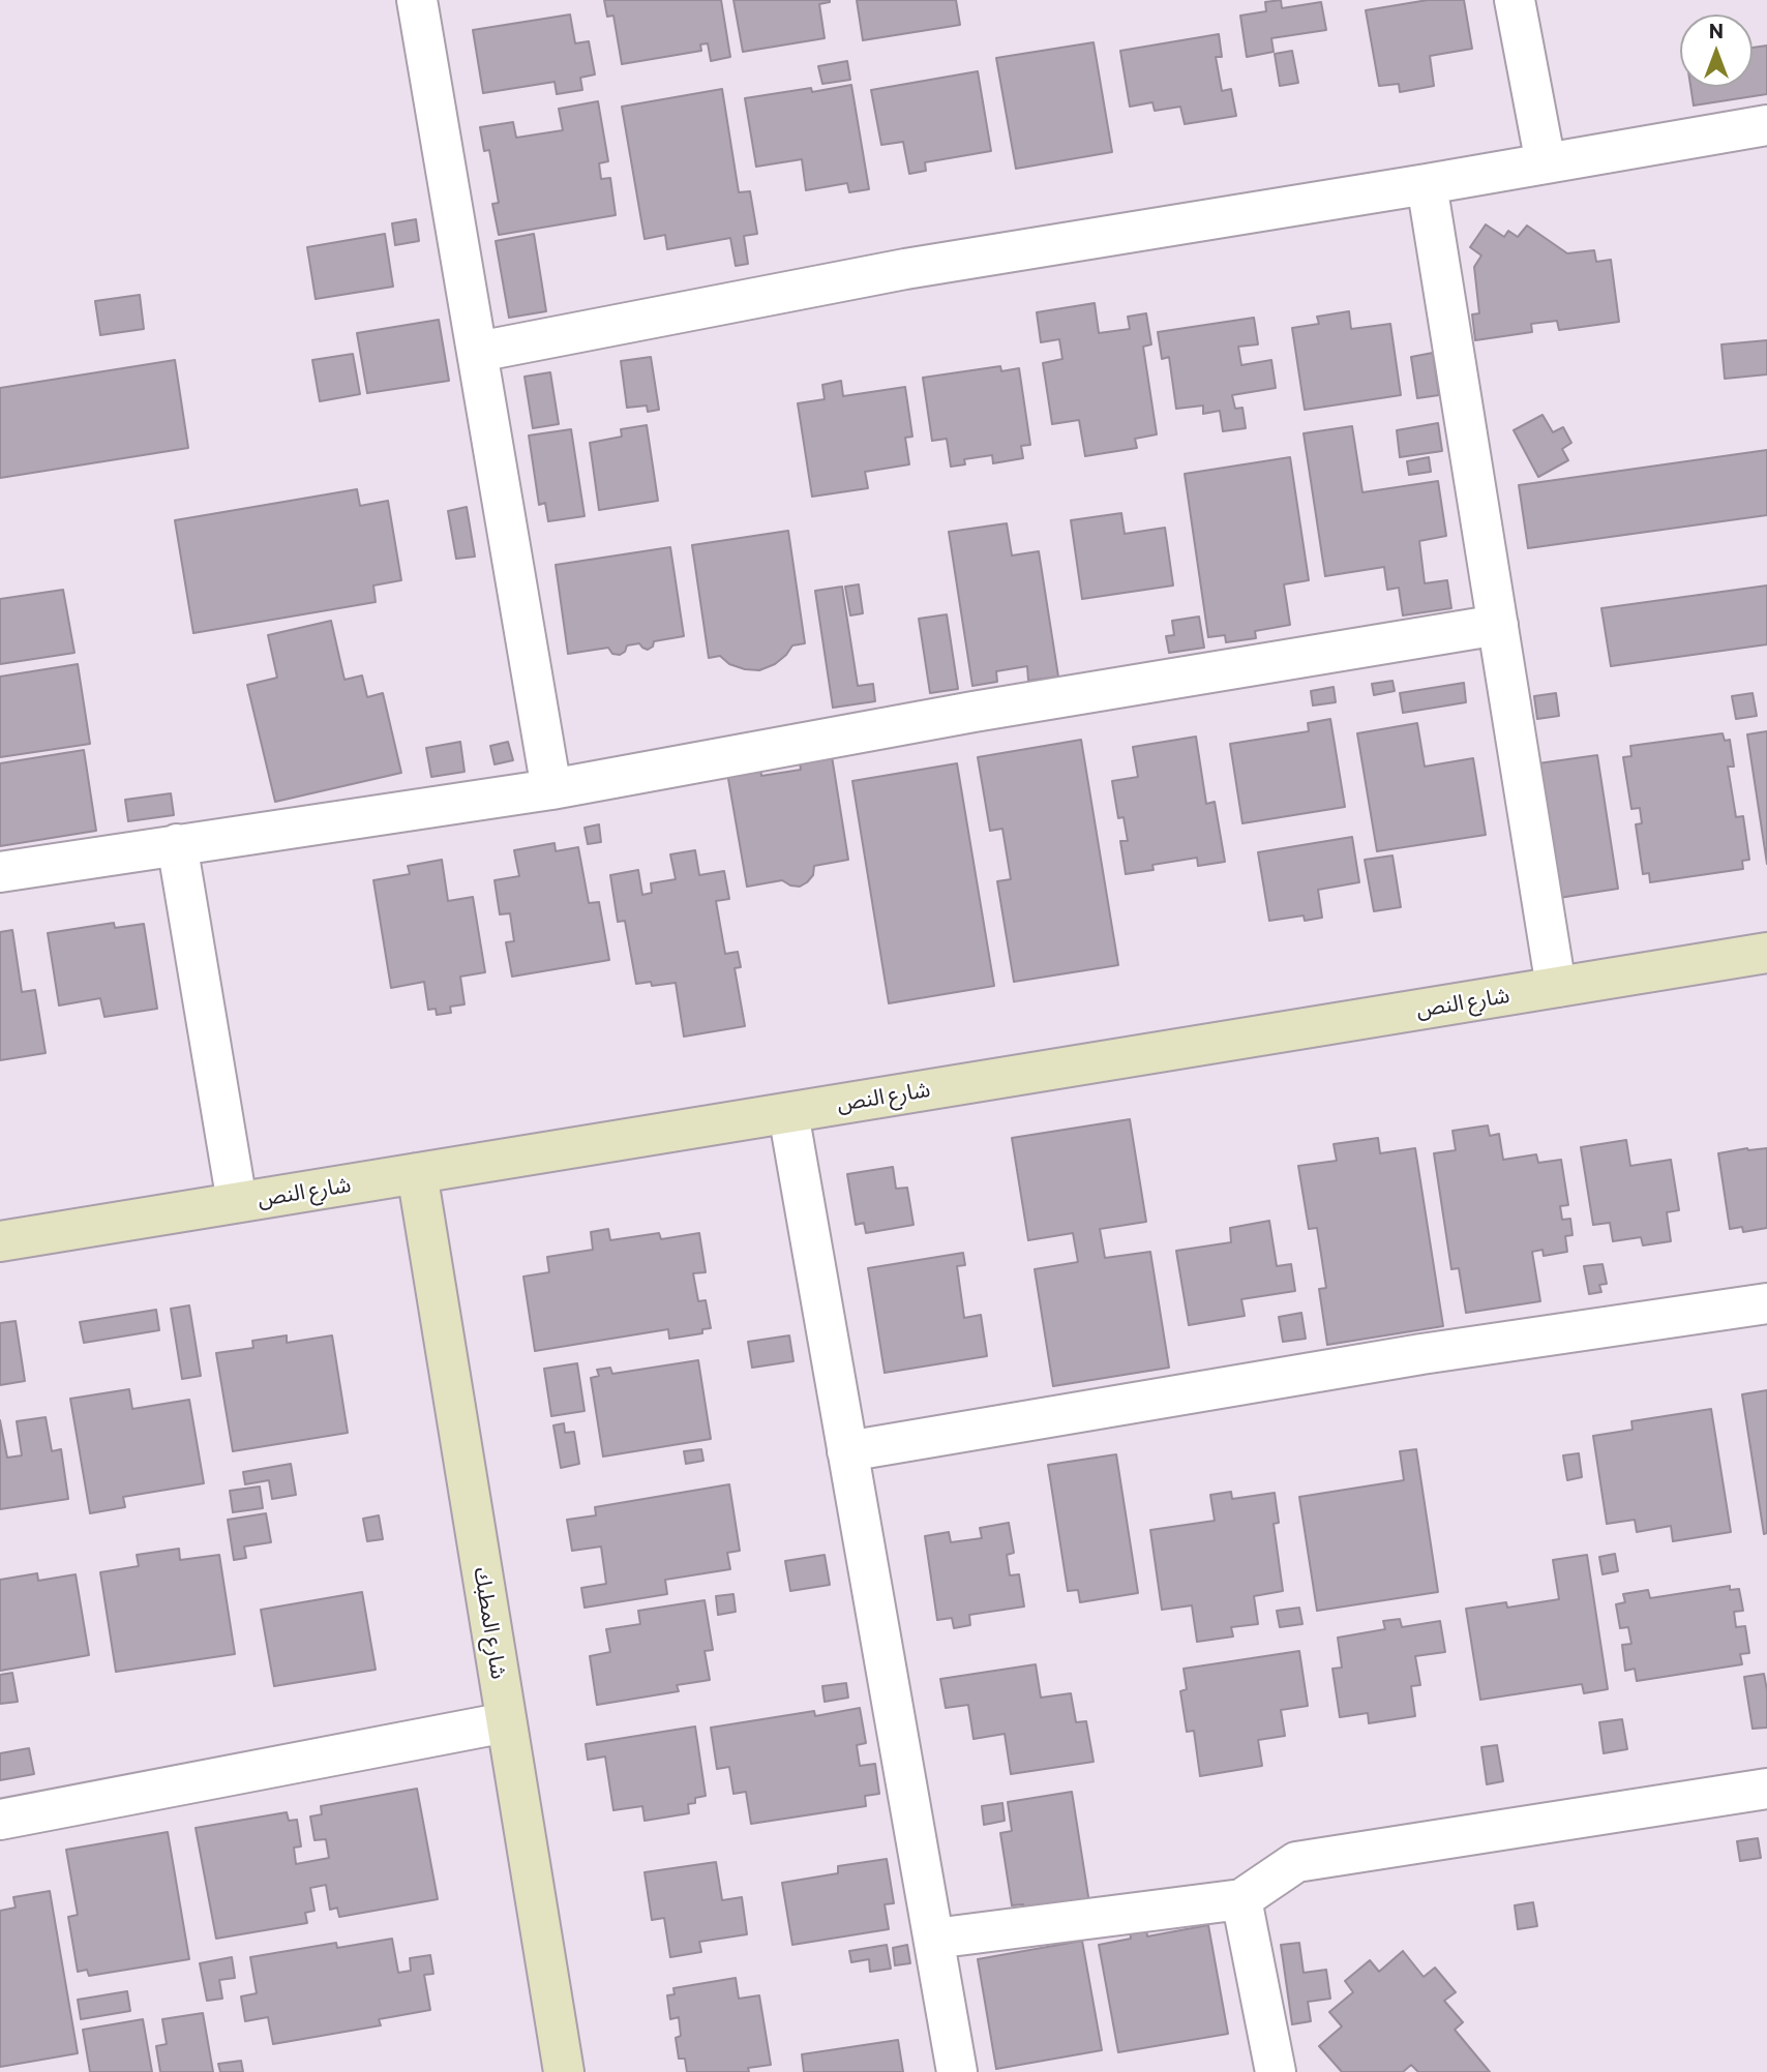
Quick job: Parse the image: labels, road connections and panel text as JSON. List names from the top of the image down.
{
  "streets": {
    "street": ["شارع النص", "شارع المطبك"]
  },
  "crossings": [
    ["شارع النص", "شارع المطبك"]
  ],
  "north": "top"
}
